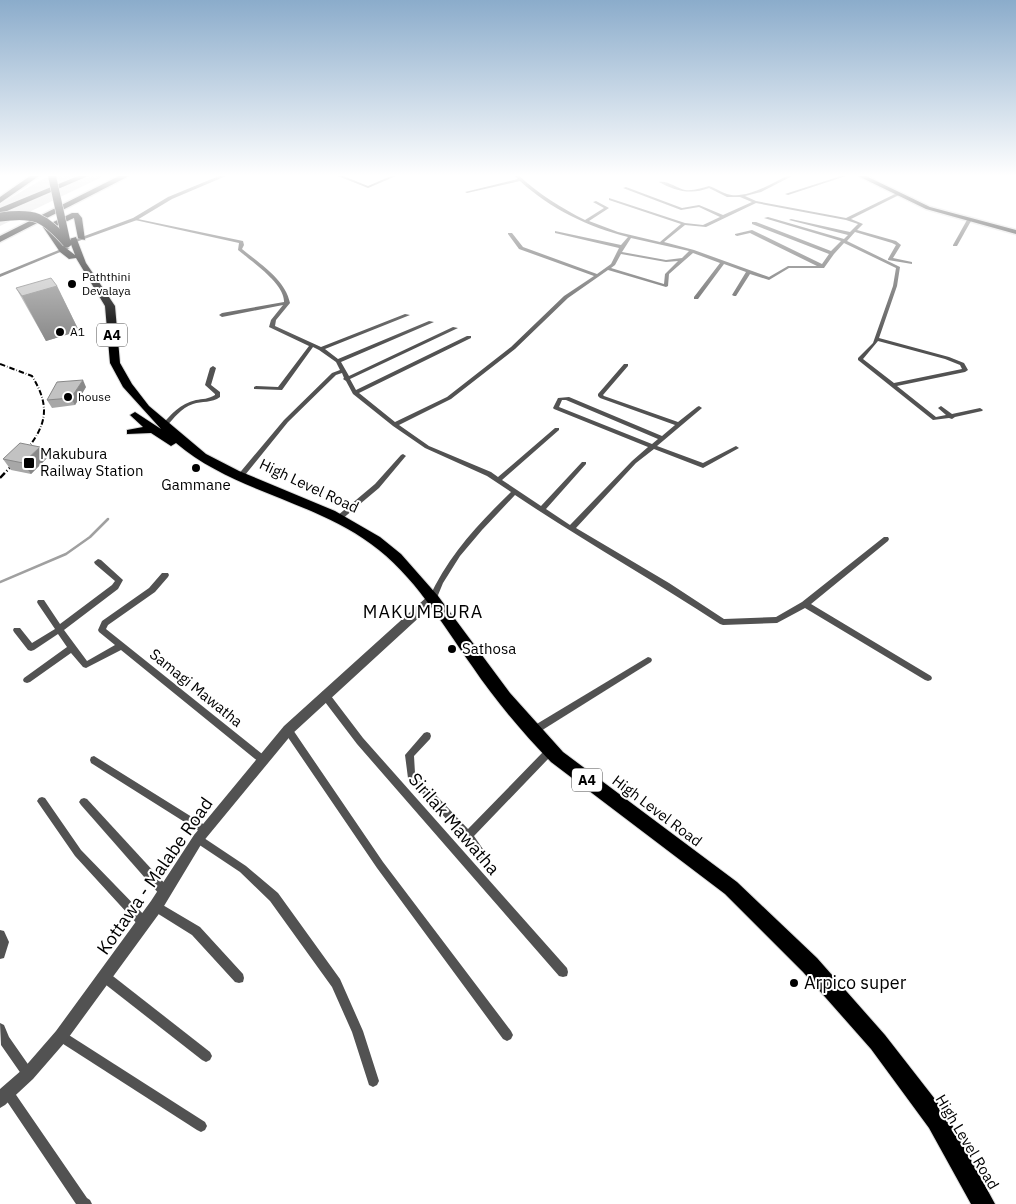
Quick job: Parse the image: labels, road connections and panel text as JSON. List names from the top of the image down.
{
  "streets": {
    "highway": ["A4", "High Level Road"],
    "street": ["Samagi Mawatha", "Sirilak Mawatha", "Kottawa - Malabe Road"]
  },
  "crossings": [
    ["High Level Road", "Kottawa - Malabe Road"],
    ["Samagi Mawatha", "Kottawa - Malabe Road"],
    ["Sirilak Mawatha", "Kottawa - Malabe Road"]
  ],
  "districts": ["MAKUMBURA"],
  "places": {
    "other": [
      "Paththini Devalaya",
      "A1",
      "house",
      "Gammane",
      "Sathosa",
      "Arpico super"
    ],
    "transit": ["Makubura Railway Station"]
  }
}
